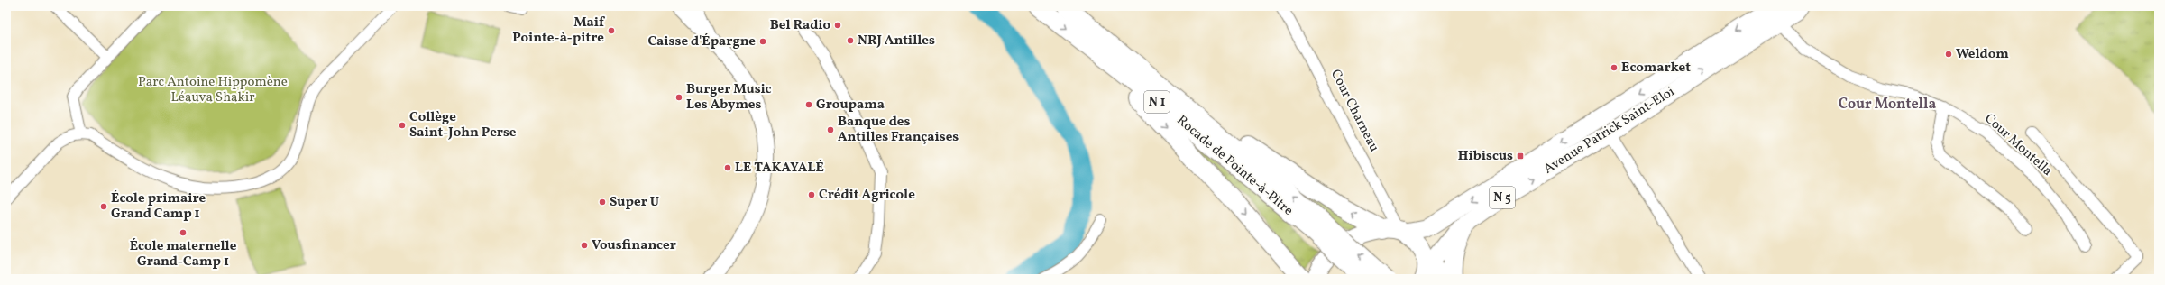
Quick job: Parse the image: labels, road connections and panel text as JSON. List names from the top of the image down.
{
  "streets": {
    "highway": ["N 1", "Rocade de Pointe-à-Pitre"],
    "main road": ["Avenue Patrick Saint-Eloi", "N 5"],
    "street": ["Cour Charneau", "Cour Montella"]
  },
  "crossings": [
    ["N 1", "Rocade de Pointe-à-Pitre"],
    ["Cour Charneau", "Avenue Patrick Saint-Eloi"],
    ["Avenue Patrick Saint-Eloi", "Cour Montella"]
  ],
  "districts": ["Cour Montella"],
  "parks": ["Parc Antoine Hippomène Léauva Shakir"],
  "places": {
    "other": [
      "Bel Radio",
      "Maif Pointe-à-pitre",
      "NRJ Antilles",
      "Caisse d'Épargne",
      "Weldom",
      "Ecomarket",
      "Burger Music Les Abymes",
      "Groupama",
      "Collège Saint-John Perse",
      "Banque des Antilles Françaises",
      "LE TAKAYALÉ",
      "Crédit Agricole",
      "Super U",
      "École primaire Grand Camp 1",
      "École maternelle Grand-Camp 1",
      "Vousfinancer"
    ],
    "transit": ["Hibiscus"]
  }
}
